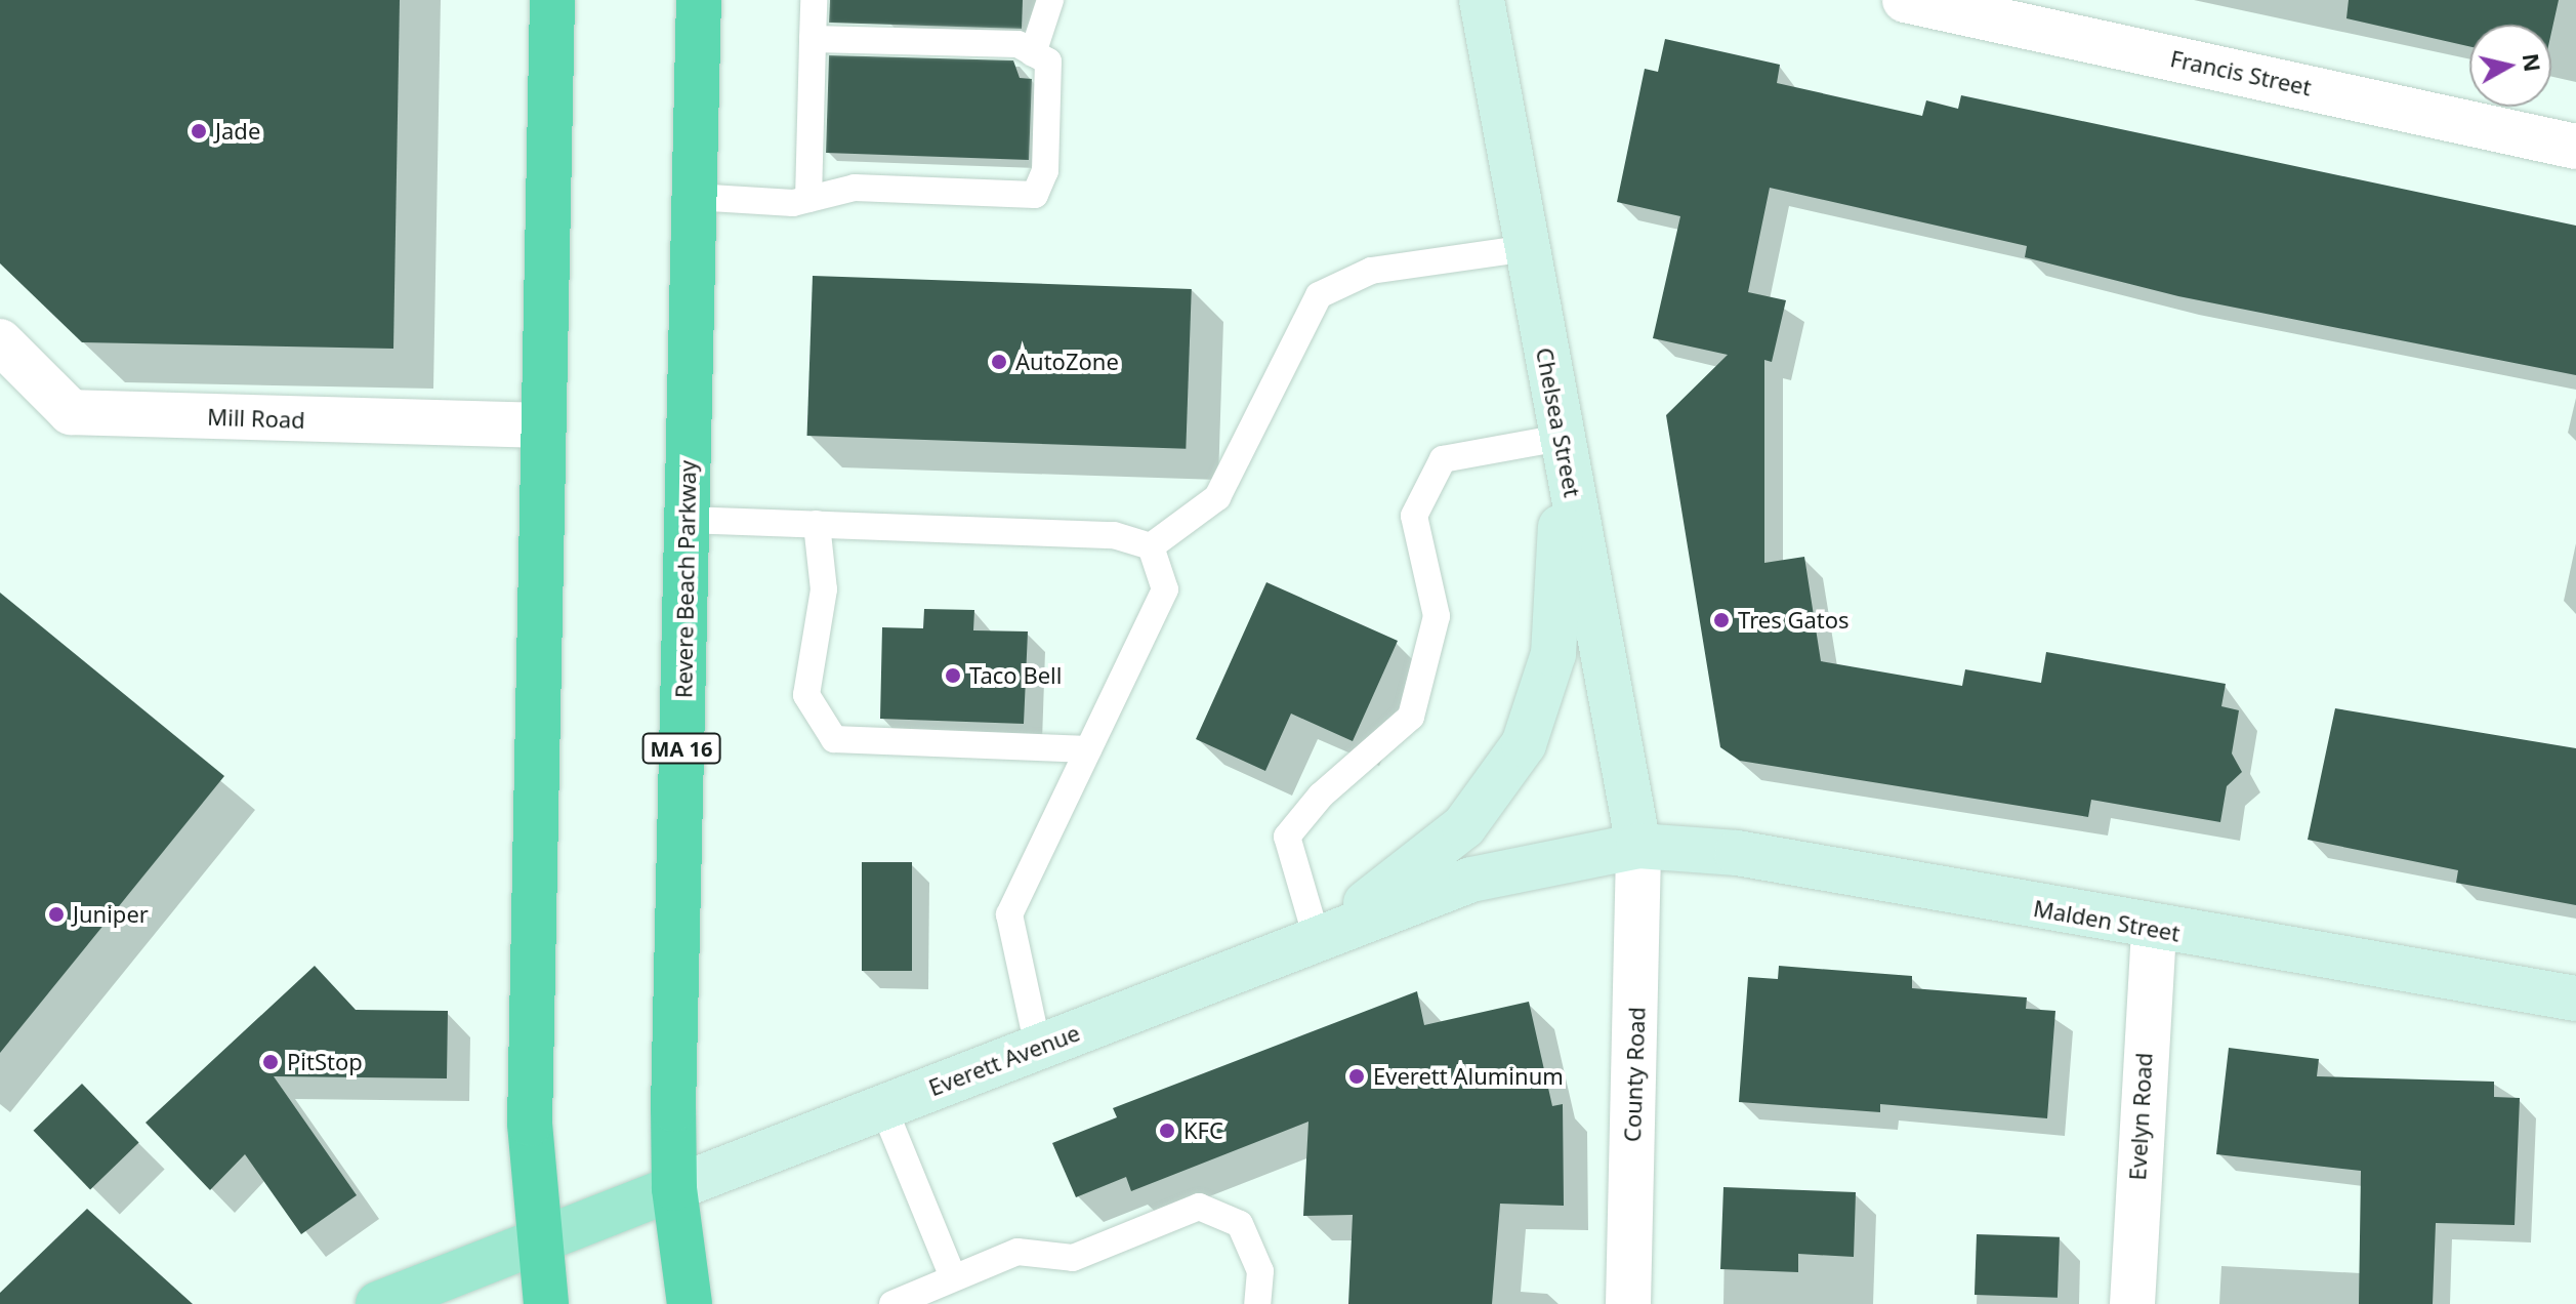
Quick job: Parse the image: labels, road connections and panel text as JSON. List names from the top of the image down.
{
  "streets": {
    "highway": ["Revere Beach Parkway", "MA 16"],
    "main road": ["Chelsea Street", "Malden Street", "Everett Avenue"],
    "street": [
      "Francis Street",
      "Mill Road",
      "County Road",
      "Evelyn Road"
    ]
  },
  "crossings": [
    ["Chelsea Street", "Malden Street"],
    ["Chelsea Street", "Everett Avenue"],
    ["Chelsea Street", "County Road"],
    ["Revere Beach Parkway", "Everett Avenue"],
    ["Malden Street", "Everett Avenue"],
    ["Malden Street", "County Road"],
    ["Malden Street", "Evelyn Road"],
    ["Everett Avenue", "County Road"]
  ],
  "places": [
    "Jade",
    "AutoZone",
    "Tres Gatos",
    "Taco Bell",
    "Juniper",
    "PitStop",
    "Everett Aluminum",
    "KFC"
  ],
  "north": "right"
}
